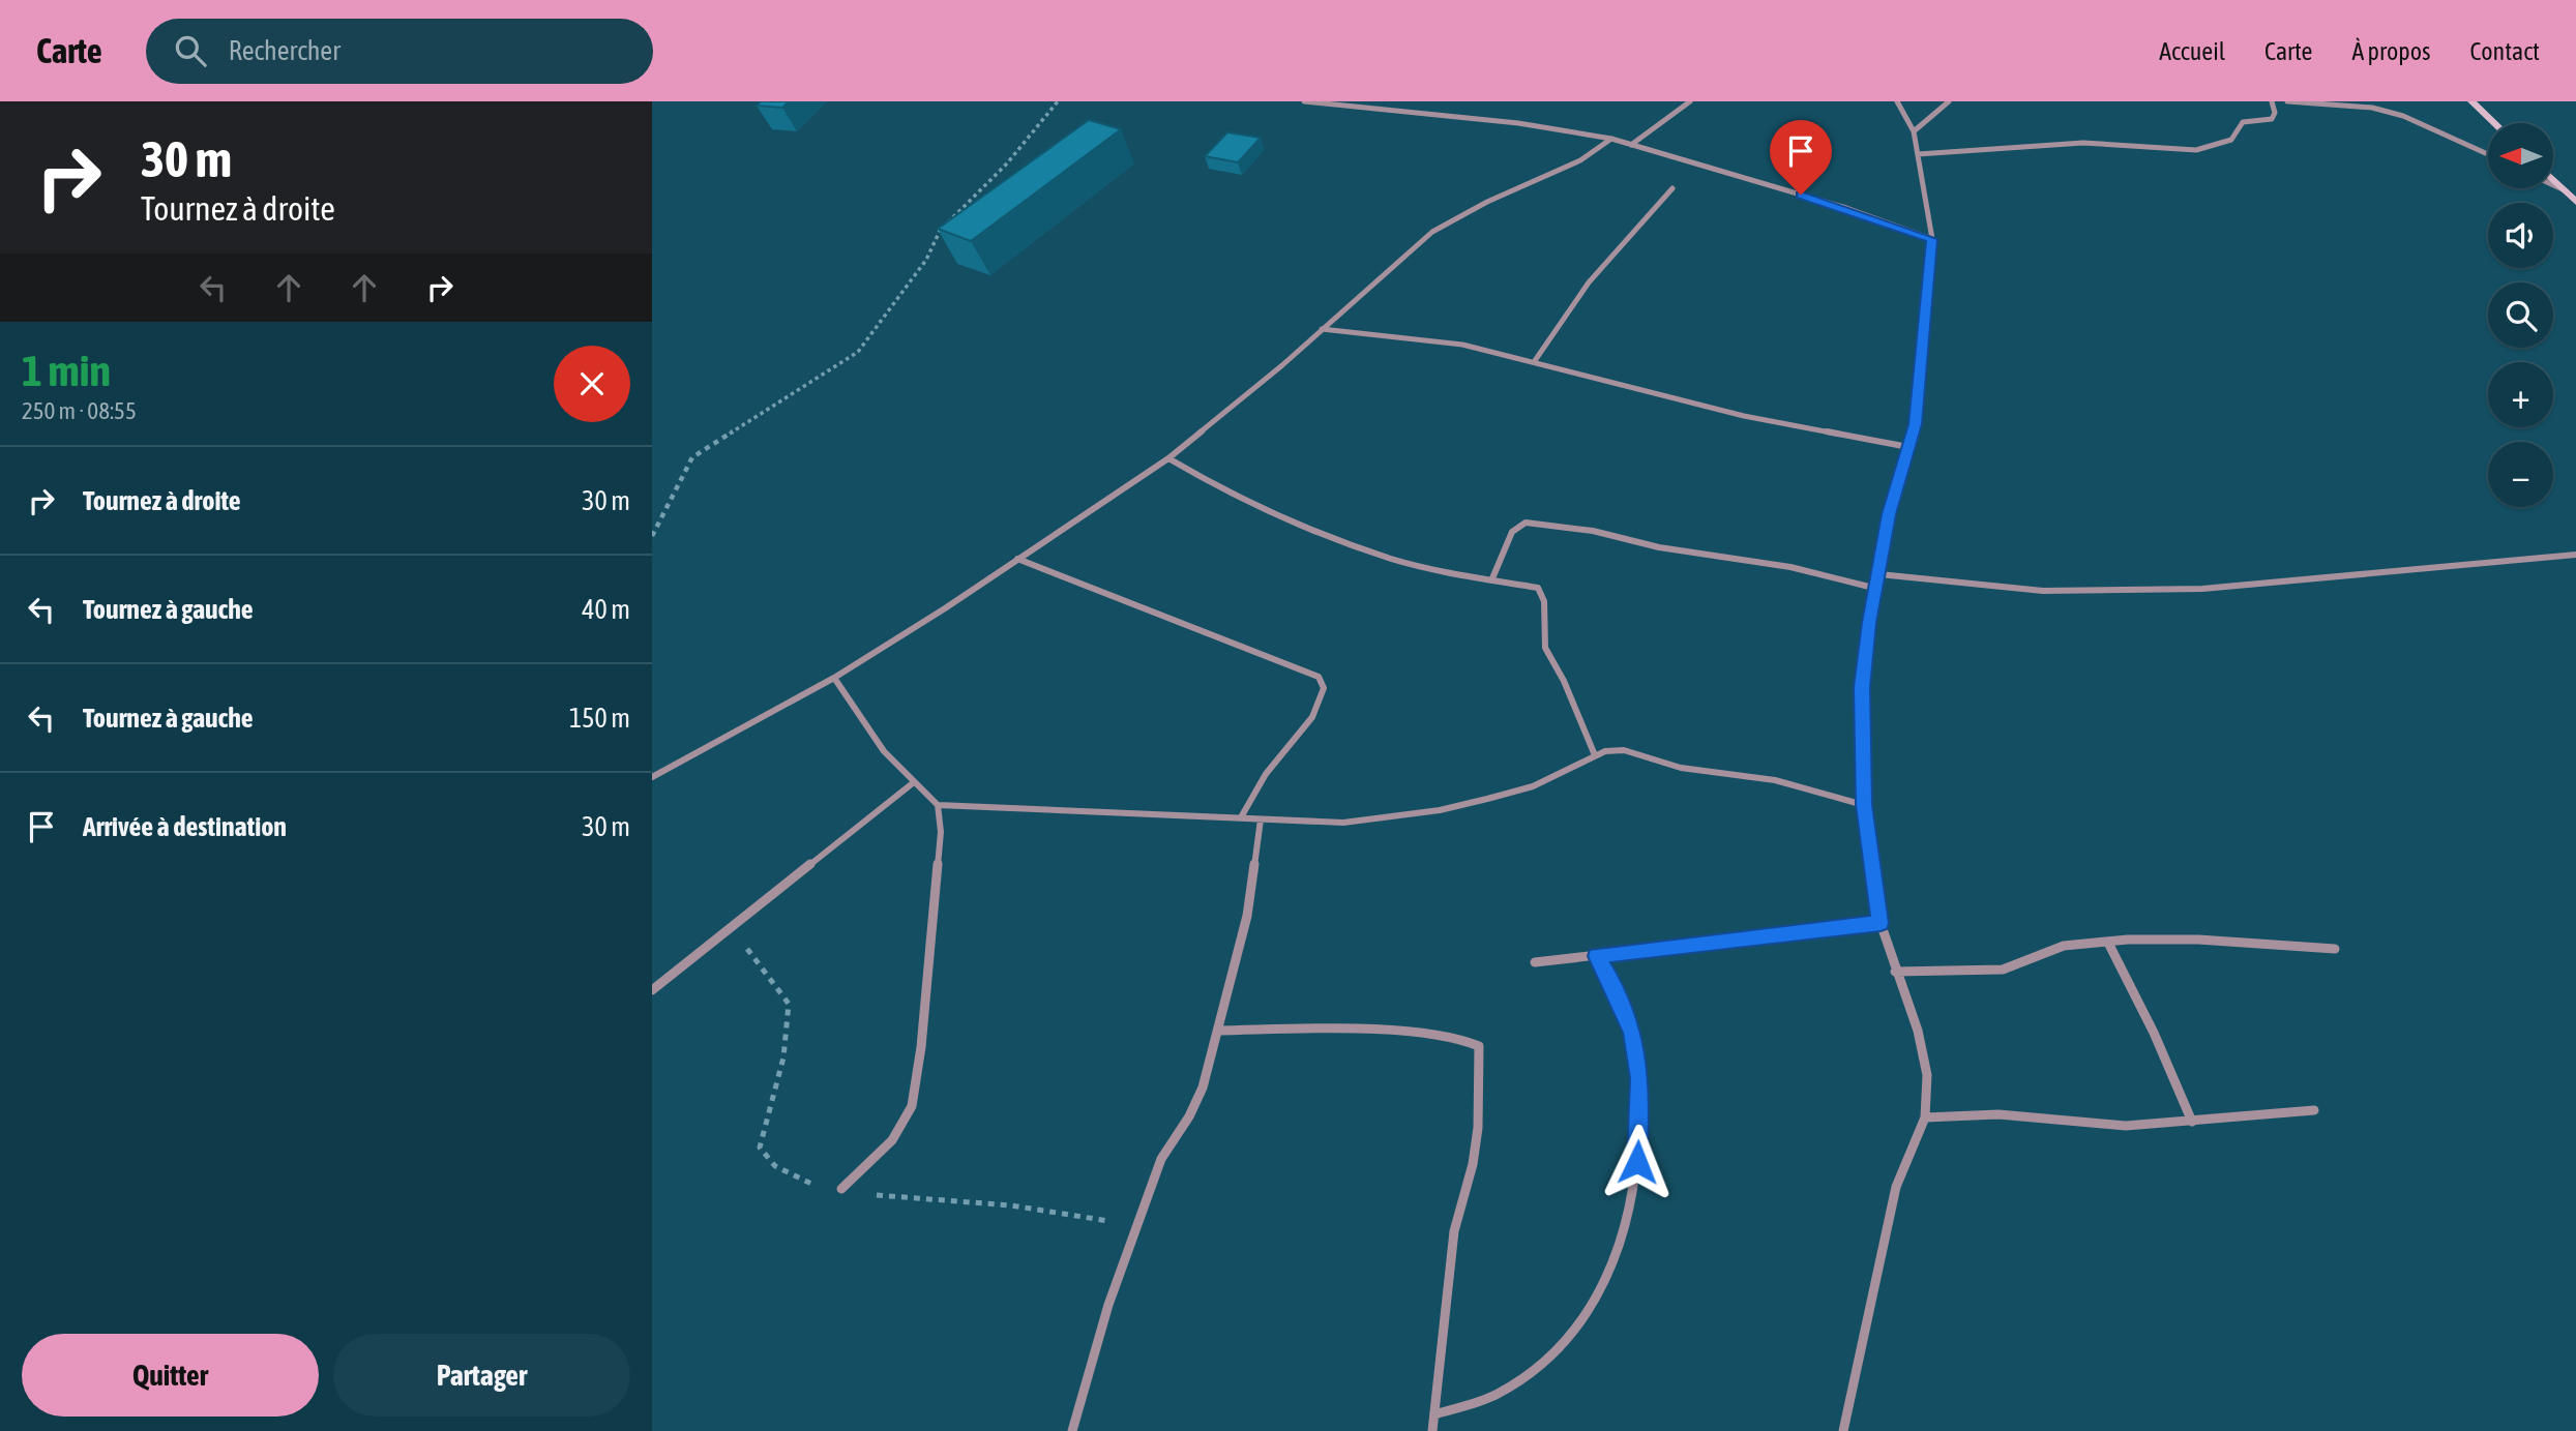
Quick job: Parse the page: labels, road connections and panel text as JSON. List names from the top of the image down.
{
  "north": "left",
  "page": {
    "header": "Carte",
    "search": "Rechercher",
    "nav": [
      "Accueil",
      "Carte",
      "À propos",
      "Contact"
    ],
    "turn": ["30 m", "Tournez à droite"],
    "map_buttons": ["+", "−"],
    "heading": ["1 min", "250 m · 08:55"],
    "list": [
      {
        "name": "Tournez à droite",
        "value": "30 m"
      },
      {
        "name": "Tournez à gauche",
        "value": "40 m"
      },
      {
        "name": "Tournez à gauche",
        "value": "150 m"
      },
      {
        "name": "Arrivée à destination",
        "value": "30 m"
      }
    ],
    "buttons": ["Quitter", "Partager"]
  }
}
